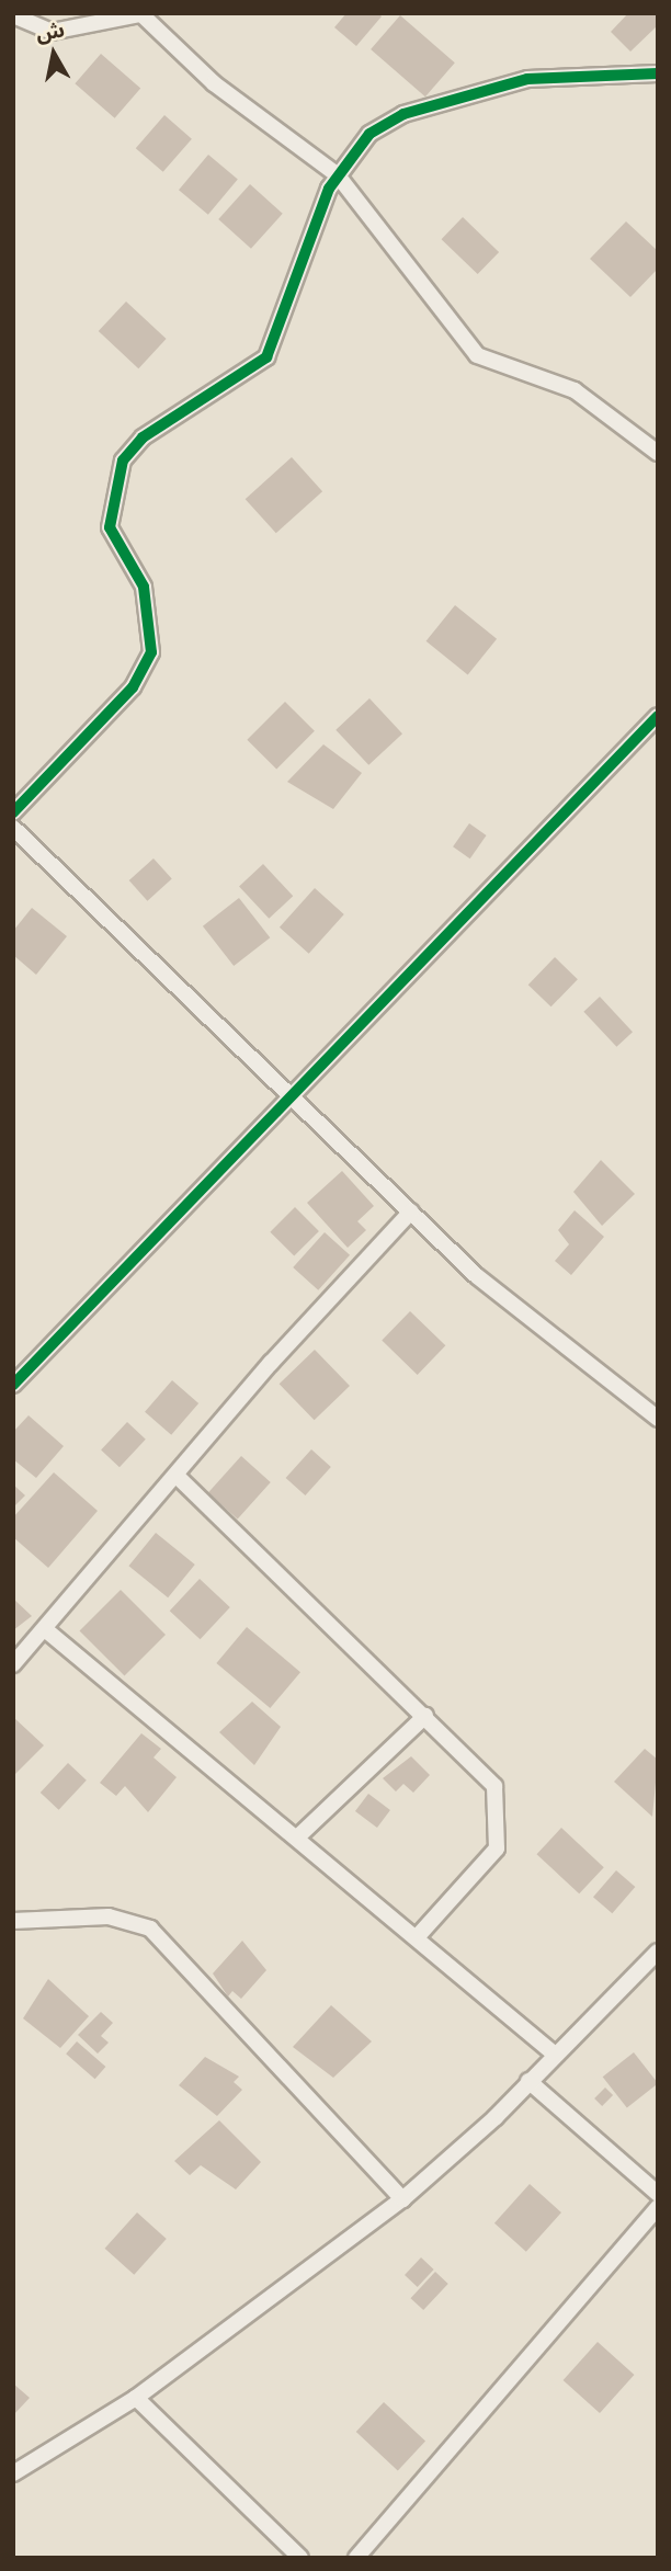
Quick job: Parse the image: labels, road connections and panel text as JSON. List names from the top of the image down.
{
  "north": "top"
}
